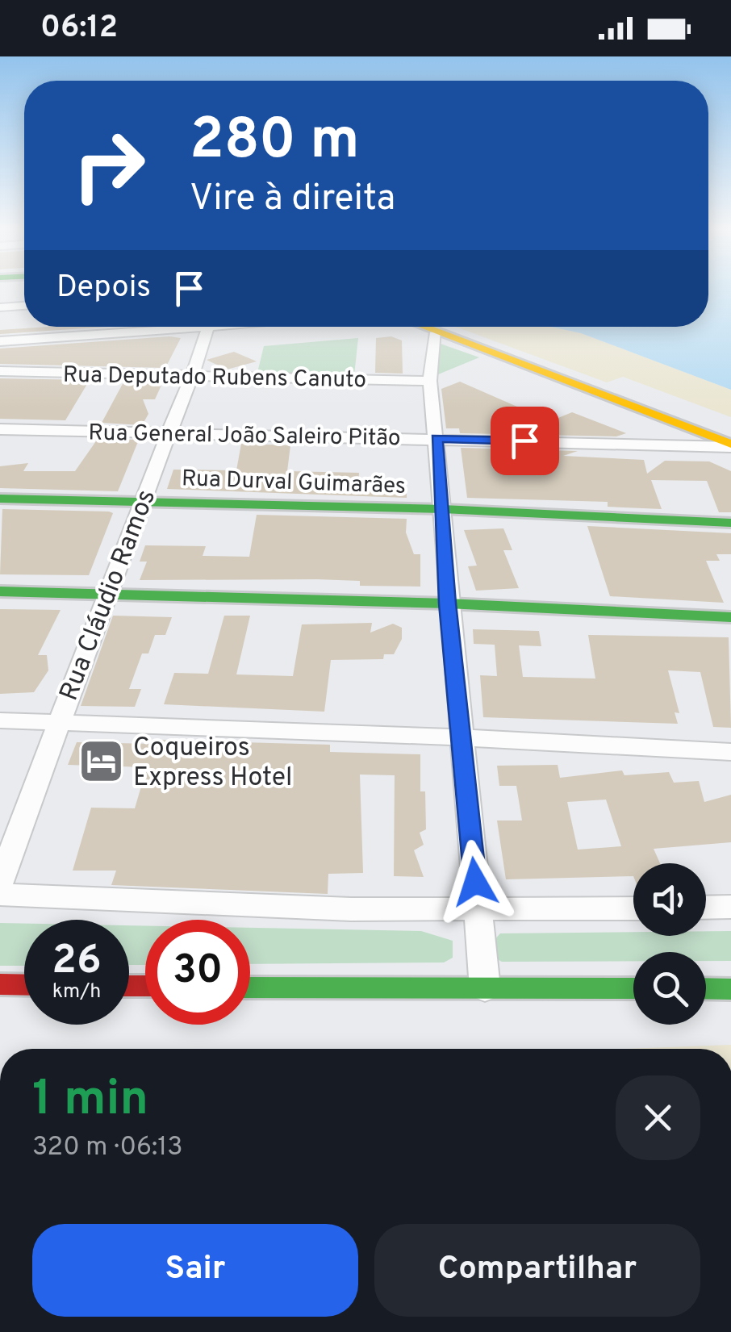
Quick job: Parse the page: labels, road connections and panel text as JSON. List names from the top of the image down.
{
  "streets": {
    "street": [
      "Rua Deputado Rubens Canuto",
      "Rua General João Saleiro Pitão",
      "Rua Durval Guimarães",
      "Rua Cláudio Ramos"
    ]
  },
  "crossings": [
    ["Rua Deputado Rubens Canuto", "Rua Cláudio Ramos"],
    ["Rua General João Saleiro Pitão", "Rua Cláudio Ramos"],
    ["Rua Durval Guimarães", "Rua Cláudio Ramos"]
  ],
  "places": {
    "hotel": ["Coqueiros Express Hotel"]
  },
  "page": {
    "status": "06:12",
    "turn": ["280 m", "Vire à direita"],
    "then": "Depois",
    "speed": "26 km/h",
    "limit": "30",
    "heading": ["1 min", "320 m · 06:13"],
    "buttons": ["Sair", "Compartilhar"]
  }
}
